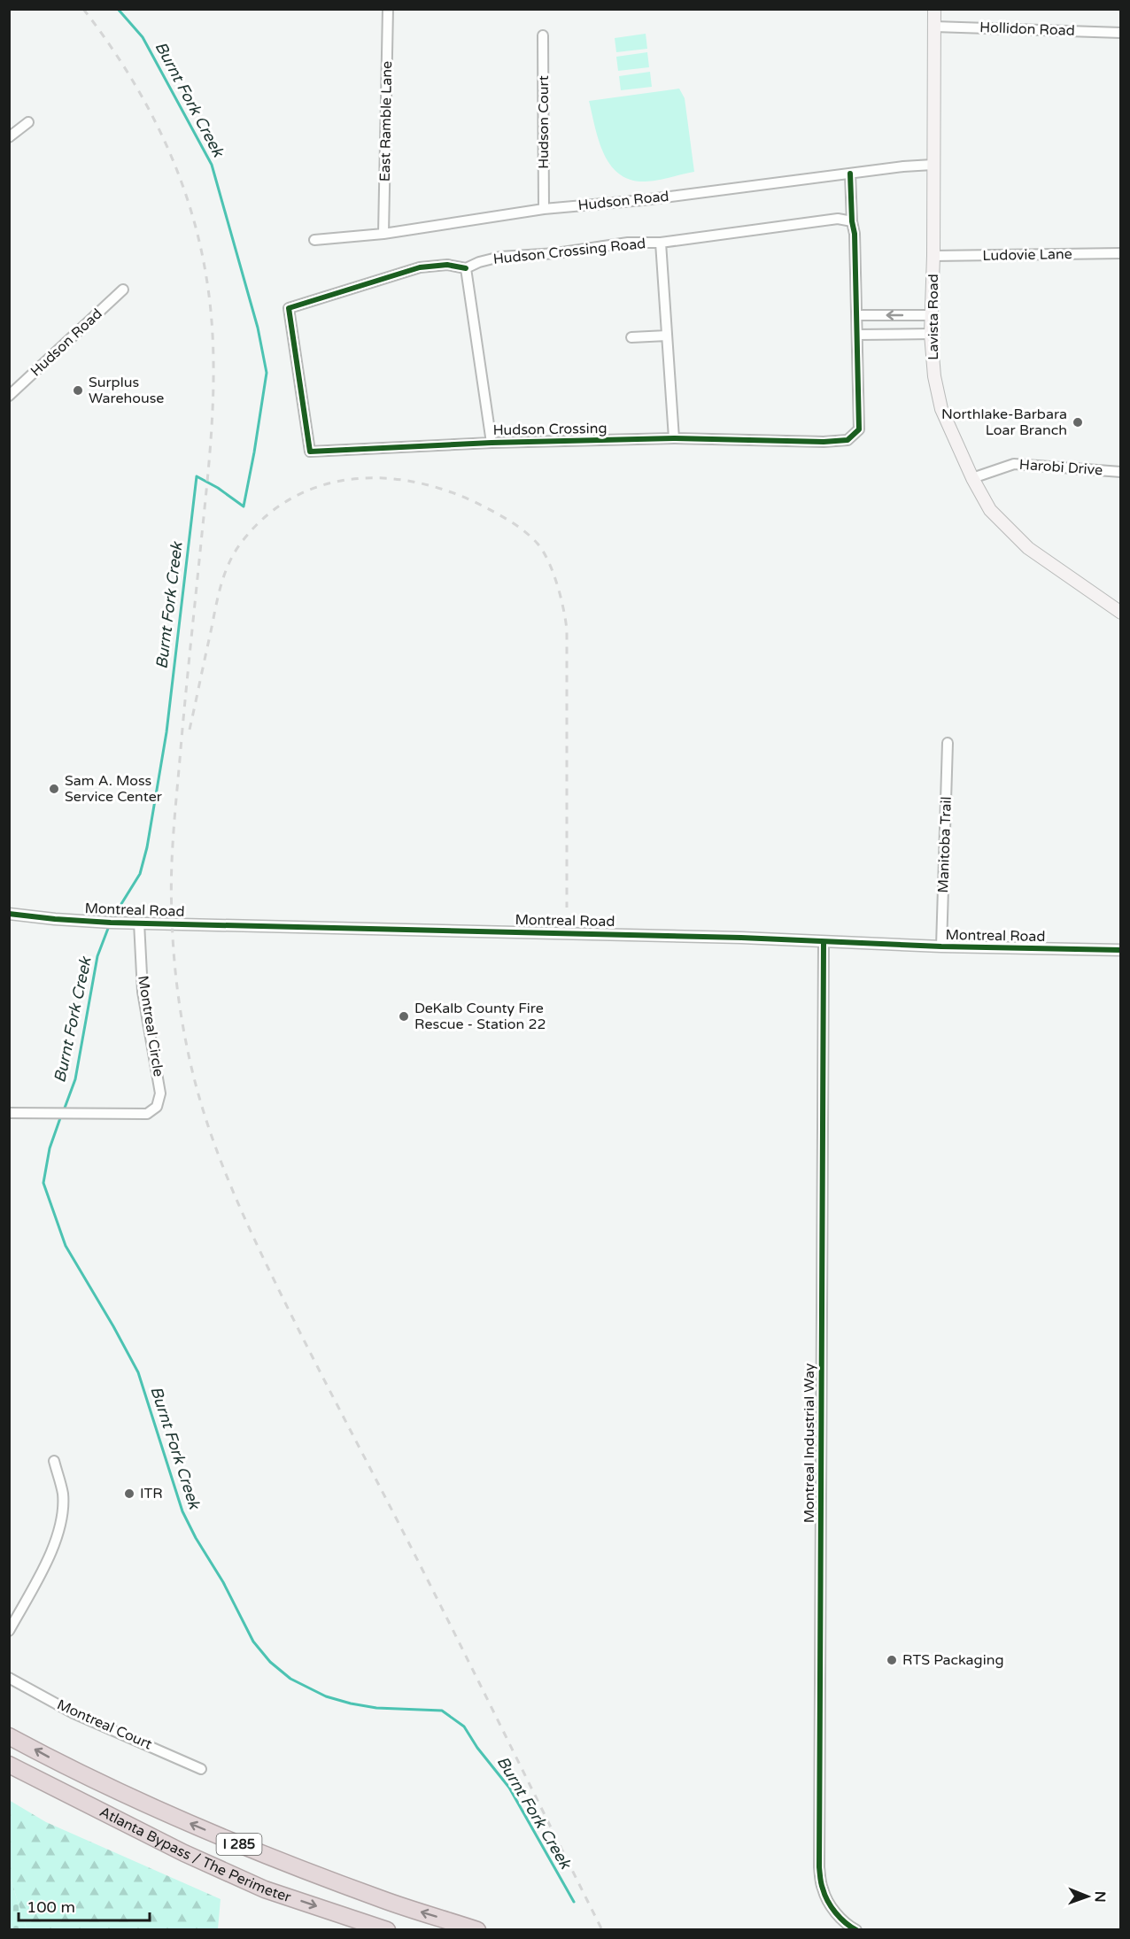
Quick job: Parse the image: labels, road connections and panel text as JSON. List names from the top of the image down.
{
  "streets": {
    "highway": ["I 285", "Atlanta Bypass / The Perimeter"],
    "main road": ["Lavista Road"],
    "street": [
      "Hollidon Road",
      "East Ramble Lane",
      "Hudson Court",
      "Hudson Road",
      "Hudson Crossing Road",
      "Ludovie Lane",
      "Hudson Crossing",
      "Harobi Drive",
      "Manitoba Trail",
      "Montreal Road",
      "Montreal Circle",
      "Montreal Industrial Way",
      "Montreal Court"
    ]
  },
  "crossings": [
    ["Hollidon Road", "Lavista Road"],
    ["East Ramble Lane", "Hudson Road"],
    ["Hudson Court", "Hudson Road"],
    ["Hudson Road", "Lavista Road"],
    ["Hudson Road", "Hudson Crossing"],
    ["Hudson Crossing Road", "Hudson Crossing"],
    ["Ludovie Lane", "Lavista Road"],
    ["Lavista Road", "Harobi Drive"],
    ["Manitoba Trail", "Montreal Road"],
    ["Montreal Road", "Montreal Circle"],
    ["Montreal Road", "Montreal Industrial Way"]
  ],
  "water": ["Burnt Fork Creek"],
  "places": [
    "Surplus Warehouse",
    "Northlake-Barbara Loar Branch",
    "Sam A. Moss Service Center",
    "DeKalb County Fire Rescue - Station 22",
    "ITR",
    "RTS Packaging"
  ],
  "scale_bar": "100 m",
  "north": "right"
}
